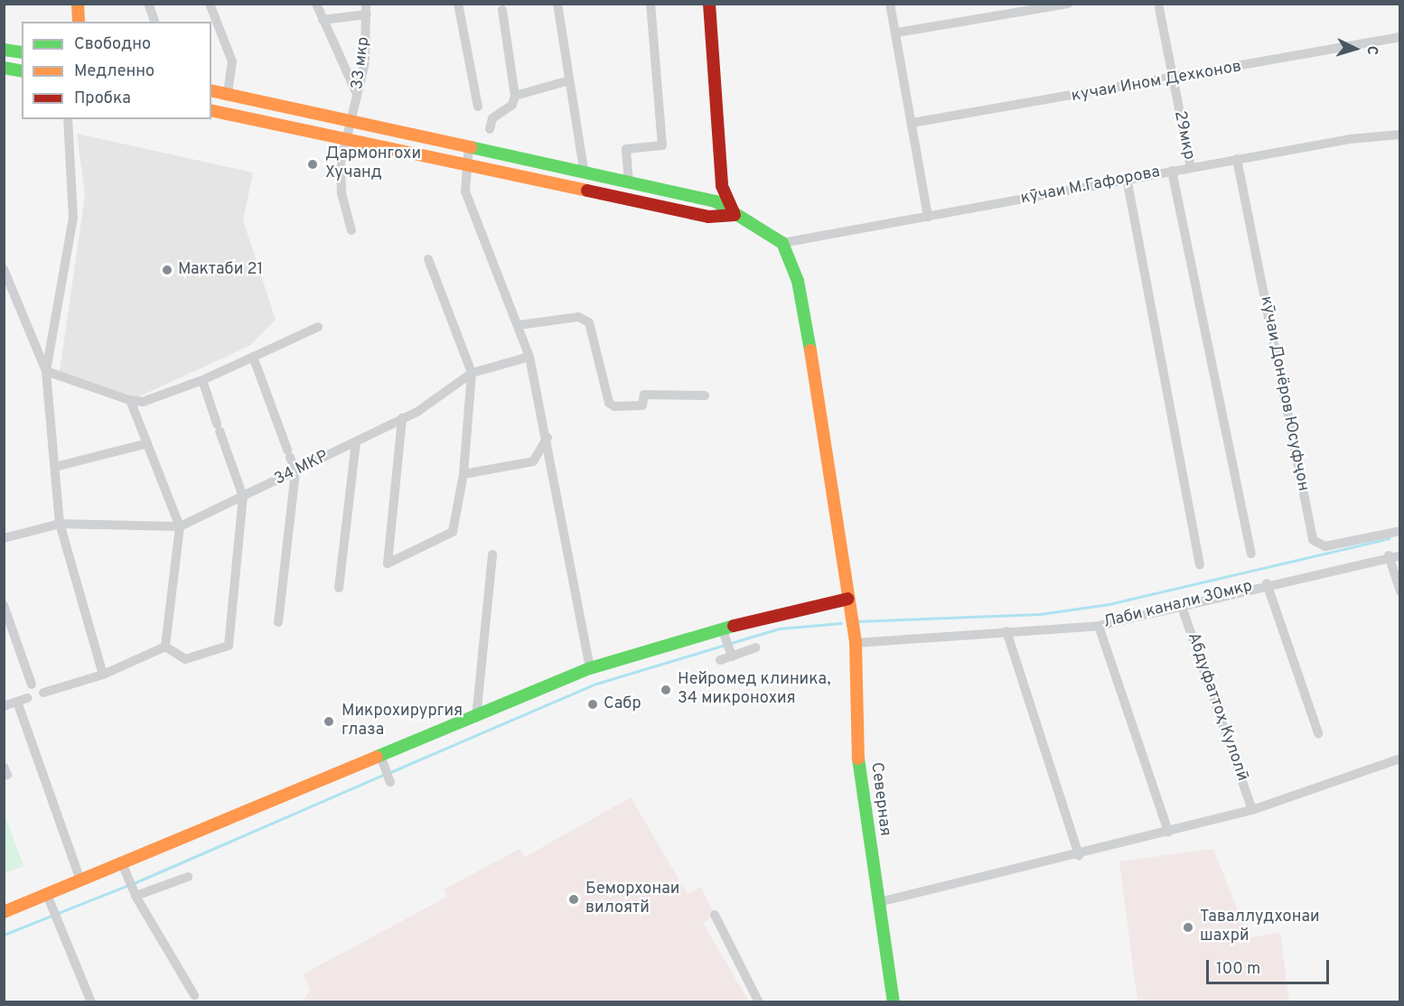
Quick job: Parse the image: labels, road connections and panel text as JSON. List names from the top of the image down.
{
  "streets": {
    "main road": ["Северная"],
    "street": [
      "33 мкр",
      "кучаи Ином Дехконов",
      "29мкр",
      "кӯчаи М.Гафорова",
      "кӯчаи Донёров Юсуфҷон",
      "34 МКР",
      "Лаби канали 30мкр",
      "Абдуфаттоҳ Кулолӣ"
    ]
  },
  "crossings": [
    ["кучаи Ином Дехконов", "29мкр"],
    ["29мкр", "кӯчаи М.Гафорова"],
    ["кӯчаи М.Гафорова", "кӯчаи Донёров Юсуфҷон"],
    ["кӯчаи М.Гафорова", "Северная"],
    ["Лаби канали 30мкр", "Абдуфаттоҳ Кулолӣ"],
    ["Лаби канали 30мкр", "Северная"]
  ],
  "places": [
    "Дармонгохи Хучанд",
    "Мактаби 21",
    "Нейромед клиника, 34 микронохия",
    "Сабр",
    "Микрохирургия глаза",
    "Беморхонаи вилоятй",
    "Таваллудхонаи шахрй"
  ],
  "legend": ["Свободно", "Медленно", "Пробка"],
  "scale_bar": "100 m",
  "north": "right"
}
